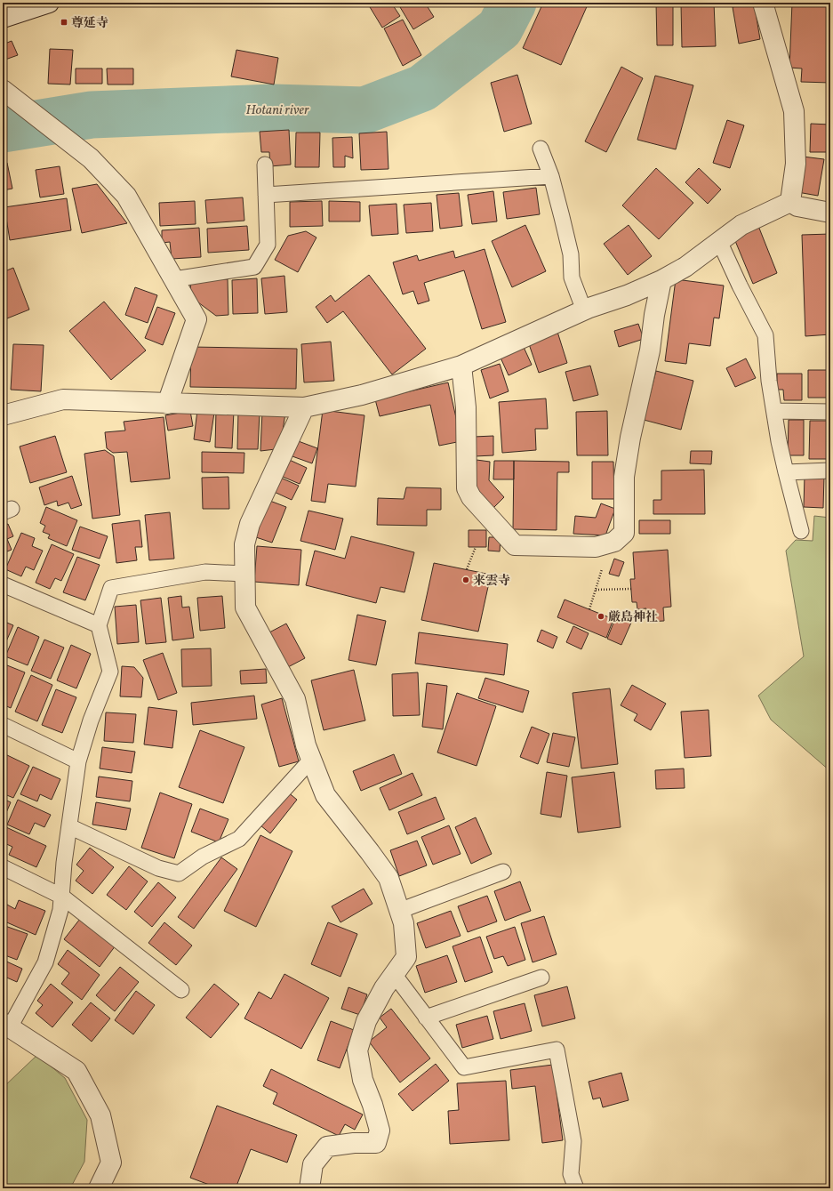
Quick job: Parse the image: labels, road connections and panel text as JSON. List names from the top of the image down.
{
  "water": ["Hotani river"],
  "places": {
    "transit": ["尊延寺"],
    "other": ["来雲寺", "厳島神社"]
  }
}
